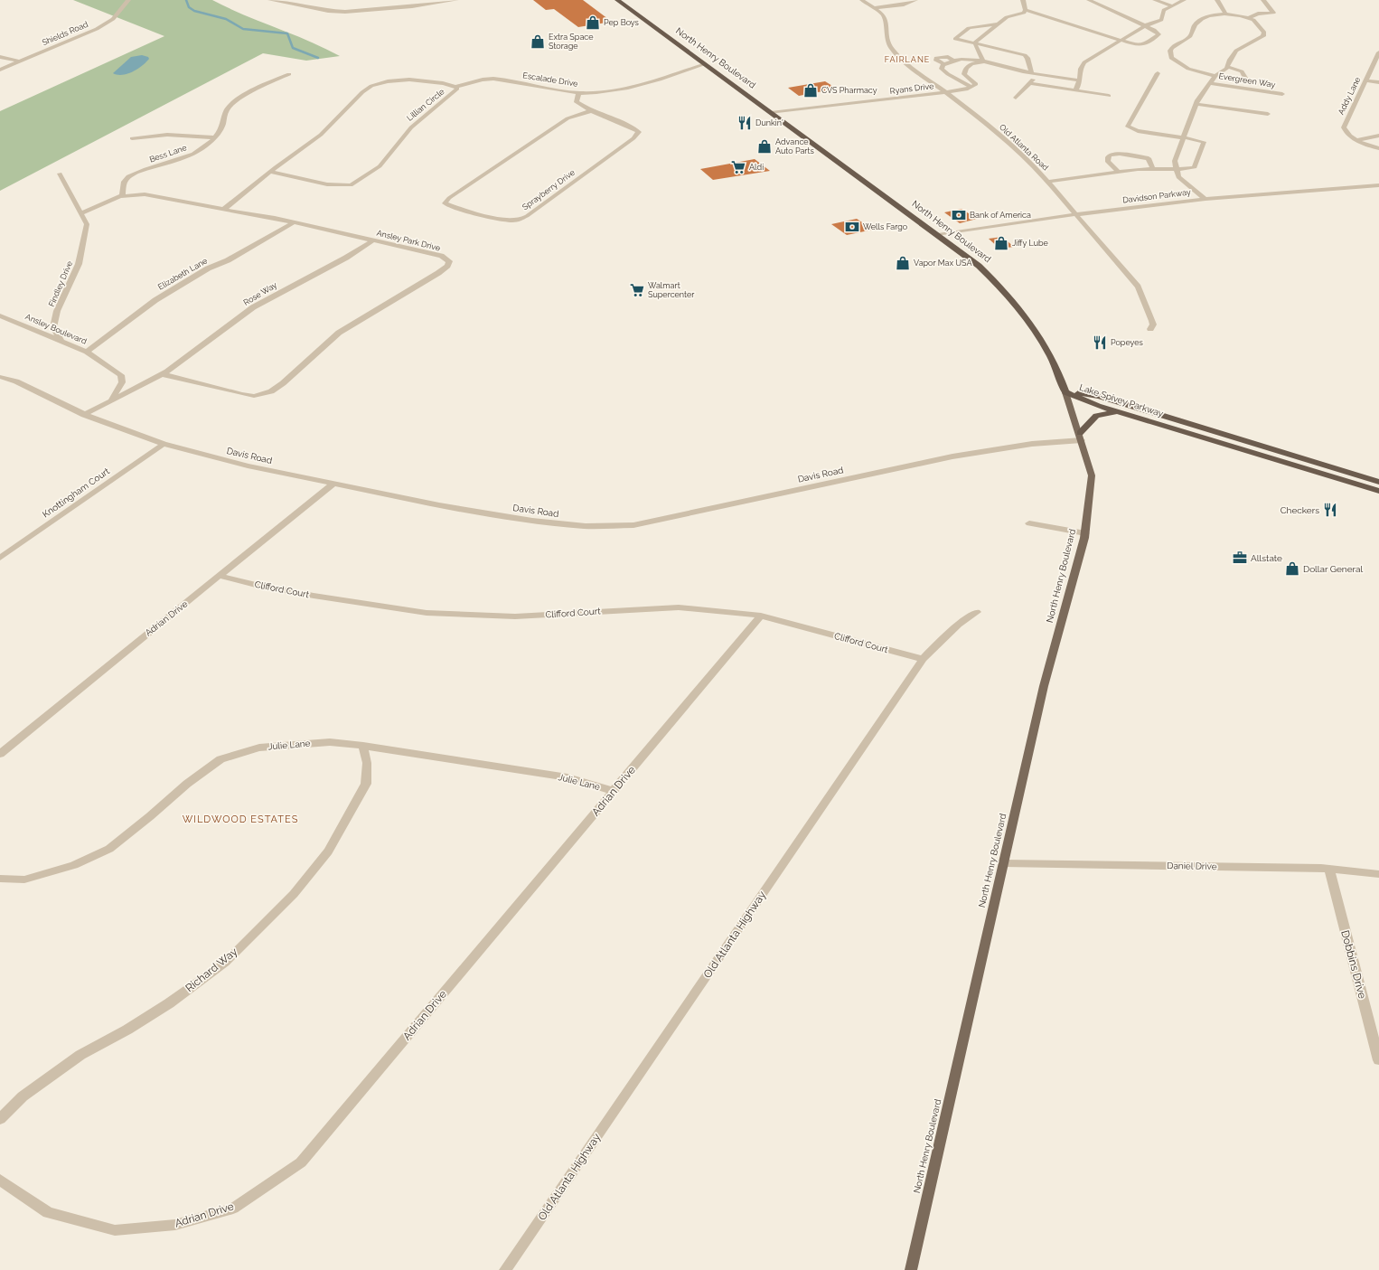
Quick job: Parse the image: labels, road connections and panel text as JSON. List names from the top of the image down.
{
  "streets": {
    "highway": ["North Henry Boulevard", "Lake Spivey Parkway"],
    "street": [
      "Shields Road",
      "Escalade Drive",
      "Evergreen Way",
      "Ryans Drive",
      "Addy Lane",
      "Lillian Circle",
      "Old Atlanta Road",
      "Bess Lane",
      "Sprayberry Drive",
      "Davidson Parkway",
      "Ansley Park Drive",
      "Elizabeth Lane",
      "Findley Drive",
      "Rose Way",
      "Ansley Boulevard",
      "Davis Road",
      "Knottingham Court",
      "Clifford Court",
      "Adrian Drive",
      "Julie Lane",
      "Daniel Drive",
      "Old Atlanta Highway",
      "Dobbins Drive",
      "Richard Way"
    ]
  },
  "crossings": [
    ["North Henry Boulevard", "Escalade Drive"],
    ["North Henry Boulevard", "Ryans Drive"],
    ["North Henry Boulevard", "Davidson Parkway"],
    ["North Henry Boulevard", "Lake Spivey Parkway"],
    ["North Henry Boulevard", "Davis Road"],
    ["North Henry Boulevard", "Daniel Drive"],
    ["Escalade Drive", "Lillian Circle"],
    ["Escalade Drive", "Sprayberry Drive"],
    ["Ryans Drive", "Old Atlanta Road"],
    ["Lillian Circle", "Ansley Park Drive"],
    ["Old Atlanta Road", "Davidson Parkway"],
    ["Bess Lane", "Ansley Park Drive"],
    ["Ansley Park Drive", "Elizabeth Lane"],
    ["Ansley Park Drive", "Findley Drive"],
    ["Ansley Park Drive", "Rose Way"],
    ["Elizabeth Lane", "Ansley Boulevard"],
    ["Findley Drive", "Ansley Boulevard"],
    ["Davis Road", "Knottingham Court"],
    ["Davis Road", "Adrian Drive"],
    ["Clifford Court", "Adrian Drive"],
    ["Clifford Court", "Old Atlanta Highway"],
    ["Adrian Drive", "Julie Lane"],
    ["Julie Lane", "Richard Way"],
    ["Daniel Drive", "Dobbins Drive"]
  ],
  "districts": ["FAIRLANE", "WILDWOOD ESTATES"],
  "places": {
    "shop": [
      "Pep Boys",
      "Extra Space Storage",
      "CVS Pharmacy",
      "Advance Auto Parts",
      "Jiffy Lube",
      "Vapor Max USA",
      "Dollar General"
    ],
    "restaurant": ["Dunkin'", "Popeyes", "Checkers"],
    "supermarket": ["Aldi", "Walmart Supercenter"],
    "bank": ["Bank of America", "Wells Fargo"],
    "office": ["Allstate"]
  }
}
